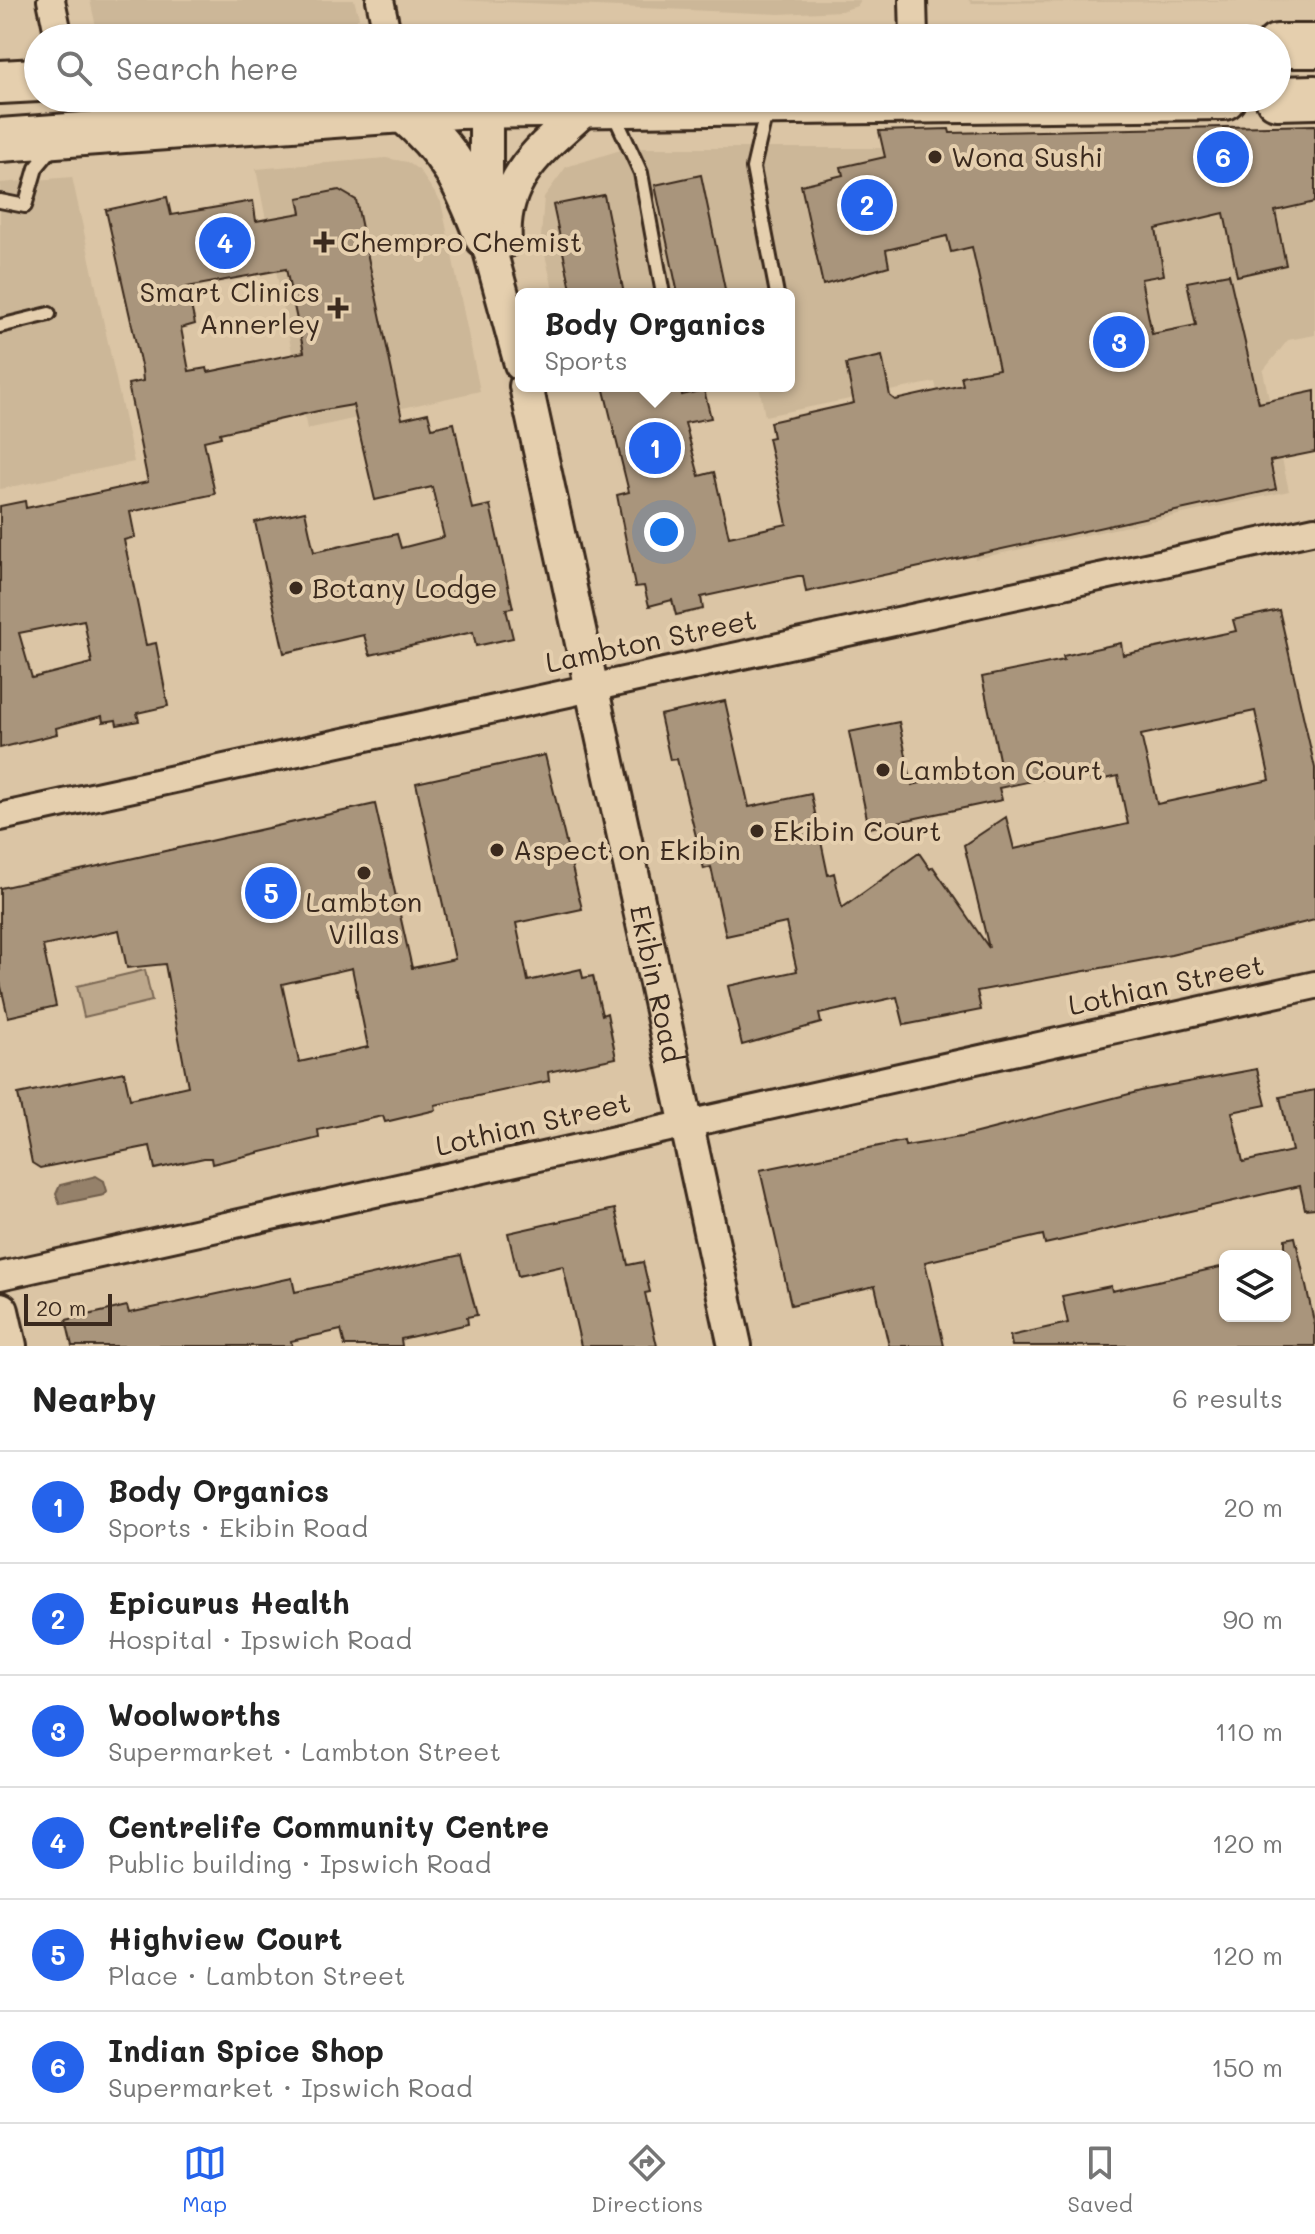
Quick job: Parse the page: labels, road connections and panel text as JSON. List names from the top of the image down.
{
  "streets": {
    "street": ["Lambton Street", "Ekibin Road", "Lothian Street"]
  },
  "crossings": [
    ["Lambton Street", "Ekibin Road"],
    ["Ekibin Road", "Lothian Street"]
  ],
  "places": {
    "other": [
      "Wona Sushi",
      "Botany Lodge",
      "Lambton Court",
      "Ekibin Court",
      "Aspect on Ekibin",
      "Lambton Villas"
    ],
    "health": ["Chempro Chemist", "Smart Clinics Annerley"]
  },
  "scale_bar": "20 m",
  "page": {
    "search": "Search here",
    "pins": [
      "6",
      "2",
      "4",
      "3",
      "1",
      "5"
    ],
    "popup": ["Body Organics", "Sports"],
    "scale": "20 m",
    "heading": ["Nearby", "6 results"],
    "list": [
      {
        "mark": "1",
        "name": "Body Organics",
        "note": "Sports · Ekibin Road",
        "value": "20 m"
      },
      {
        "mark": "2",
        "name": "Epicurus Health",
        "note": "Hospital · Ipswich Road",
        "value": "90 m"
      },
      {
        "mark": "3",
        "name": "Woolworths",
        "note": "Supermarket · Lambton Street",
        "value": "110 m"
      },
      {
        "mark": "4",
        "name": "Centrelife Community Centre",
        "note": "Public building · Ipswich Road",
        "value": "120 m"
      },
      {
        "mark": "5",
        "name": "Highview Court",
        "note": "Place · Lambton Street",
        "value": "120 m"
      },
      {
        "mark": "6",
        "name": "Indian Spice Shop",
        "note": "Supermarket · Ipswich Road",
        "value": "150 m"
      }
    ],
    "nav": ["Map", "Directions", "Saved"]
  }
}
